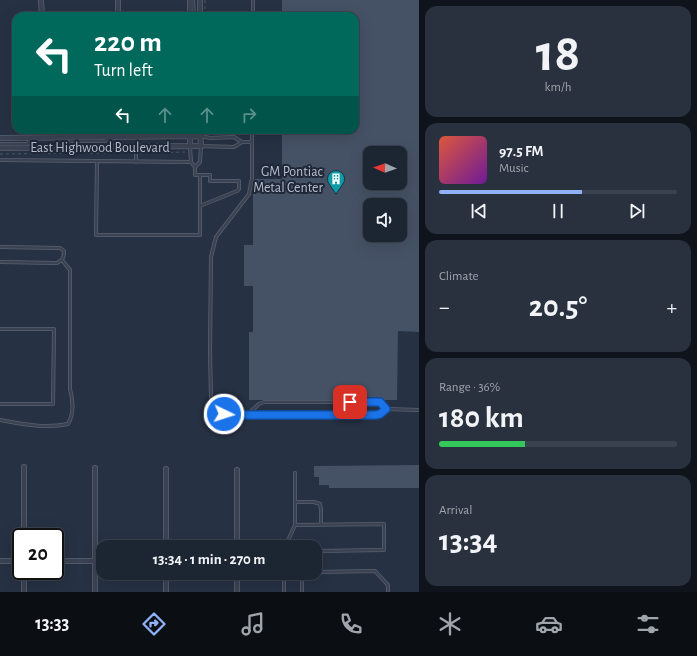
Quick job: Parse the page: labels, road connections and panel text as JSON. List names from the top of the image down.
{
  "streets": {
    "street": ["East Highwood Boulevard"]
  },
  "places": {
    "building": ["GM Pontiac Metal Center"]
  },
  "north": "left",
  "page": {
    "tile": [
      ["18", "km/h"],
      "Climate",
      ["Range · 36%", "180 km"],
      ["Arrival", "13:34"]
    ],
    "turn": ["220 m", "Turn left"],
    "song": ["97.5 FM", "Music"],
    "heat": ["−", "20.5°", "+"],
    "limit": "20",
    "trip": "13:34 · 1 min · 270 m",
    "tabs": "13:33"
  }
}
